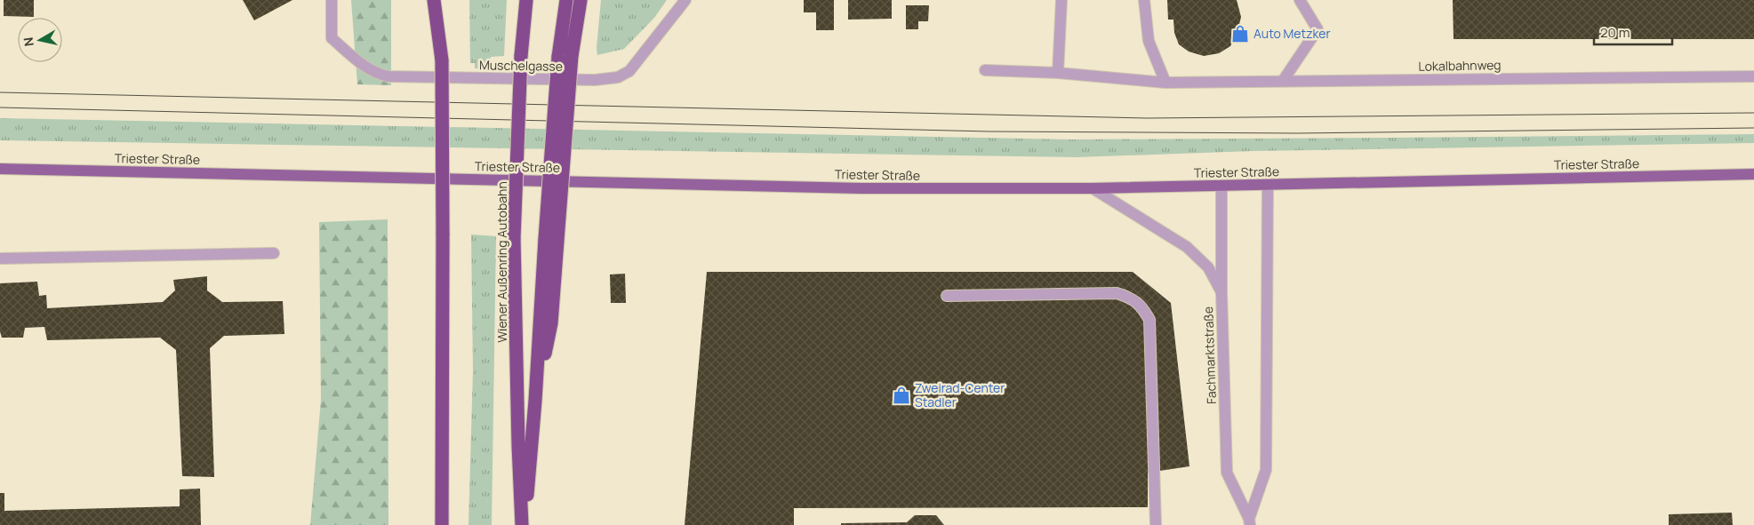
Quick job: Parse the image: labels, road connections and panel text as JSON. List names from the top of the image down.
{
  "streets": {
    "highway": ["Wiener Außenring Autobahn"],
    "main road": ["Triester Straße"],
    "street": ["Muschelgasse", "Lokalbahnweg", "Fachmarktstraße"]
  },
  "crossings": [
    ["Triester Straße", "Fachmarktstraße"]
  ],
  "places": {
    "shop": ["Auto Metzker", "Zweirad-Center Stadler"]
  },
  "scale_bar": "20 m",
  "north": "left"
}
